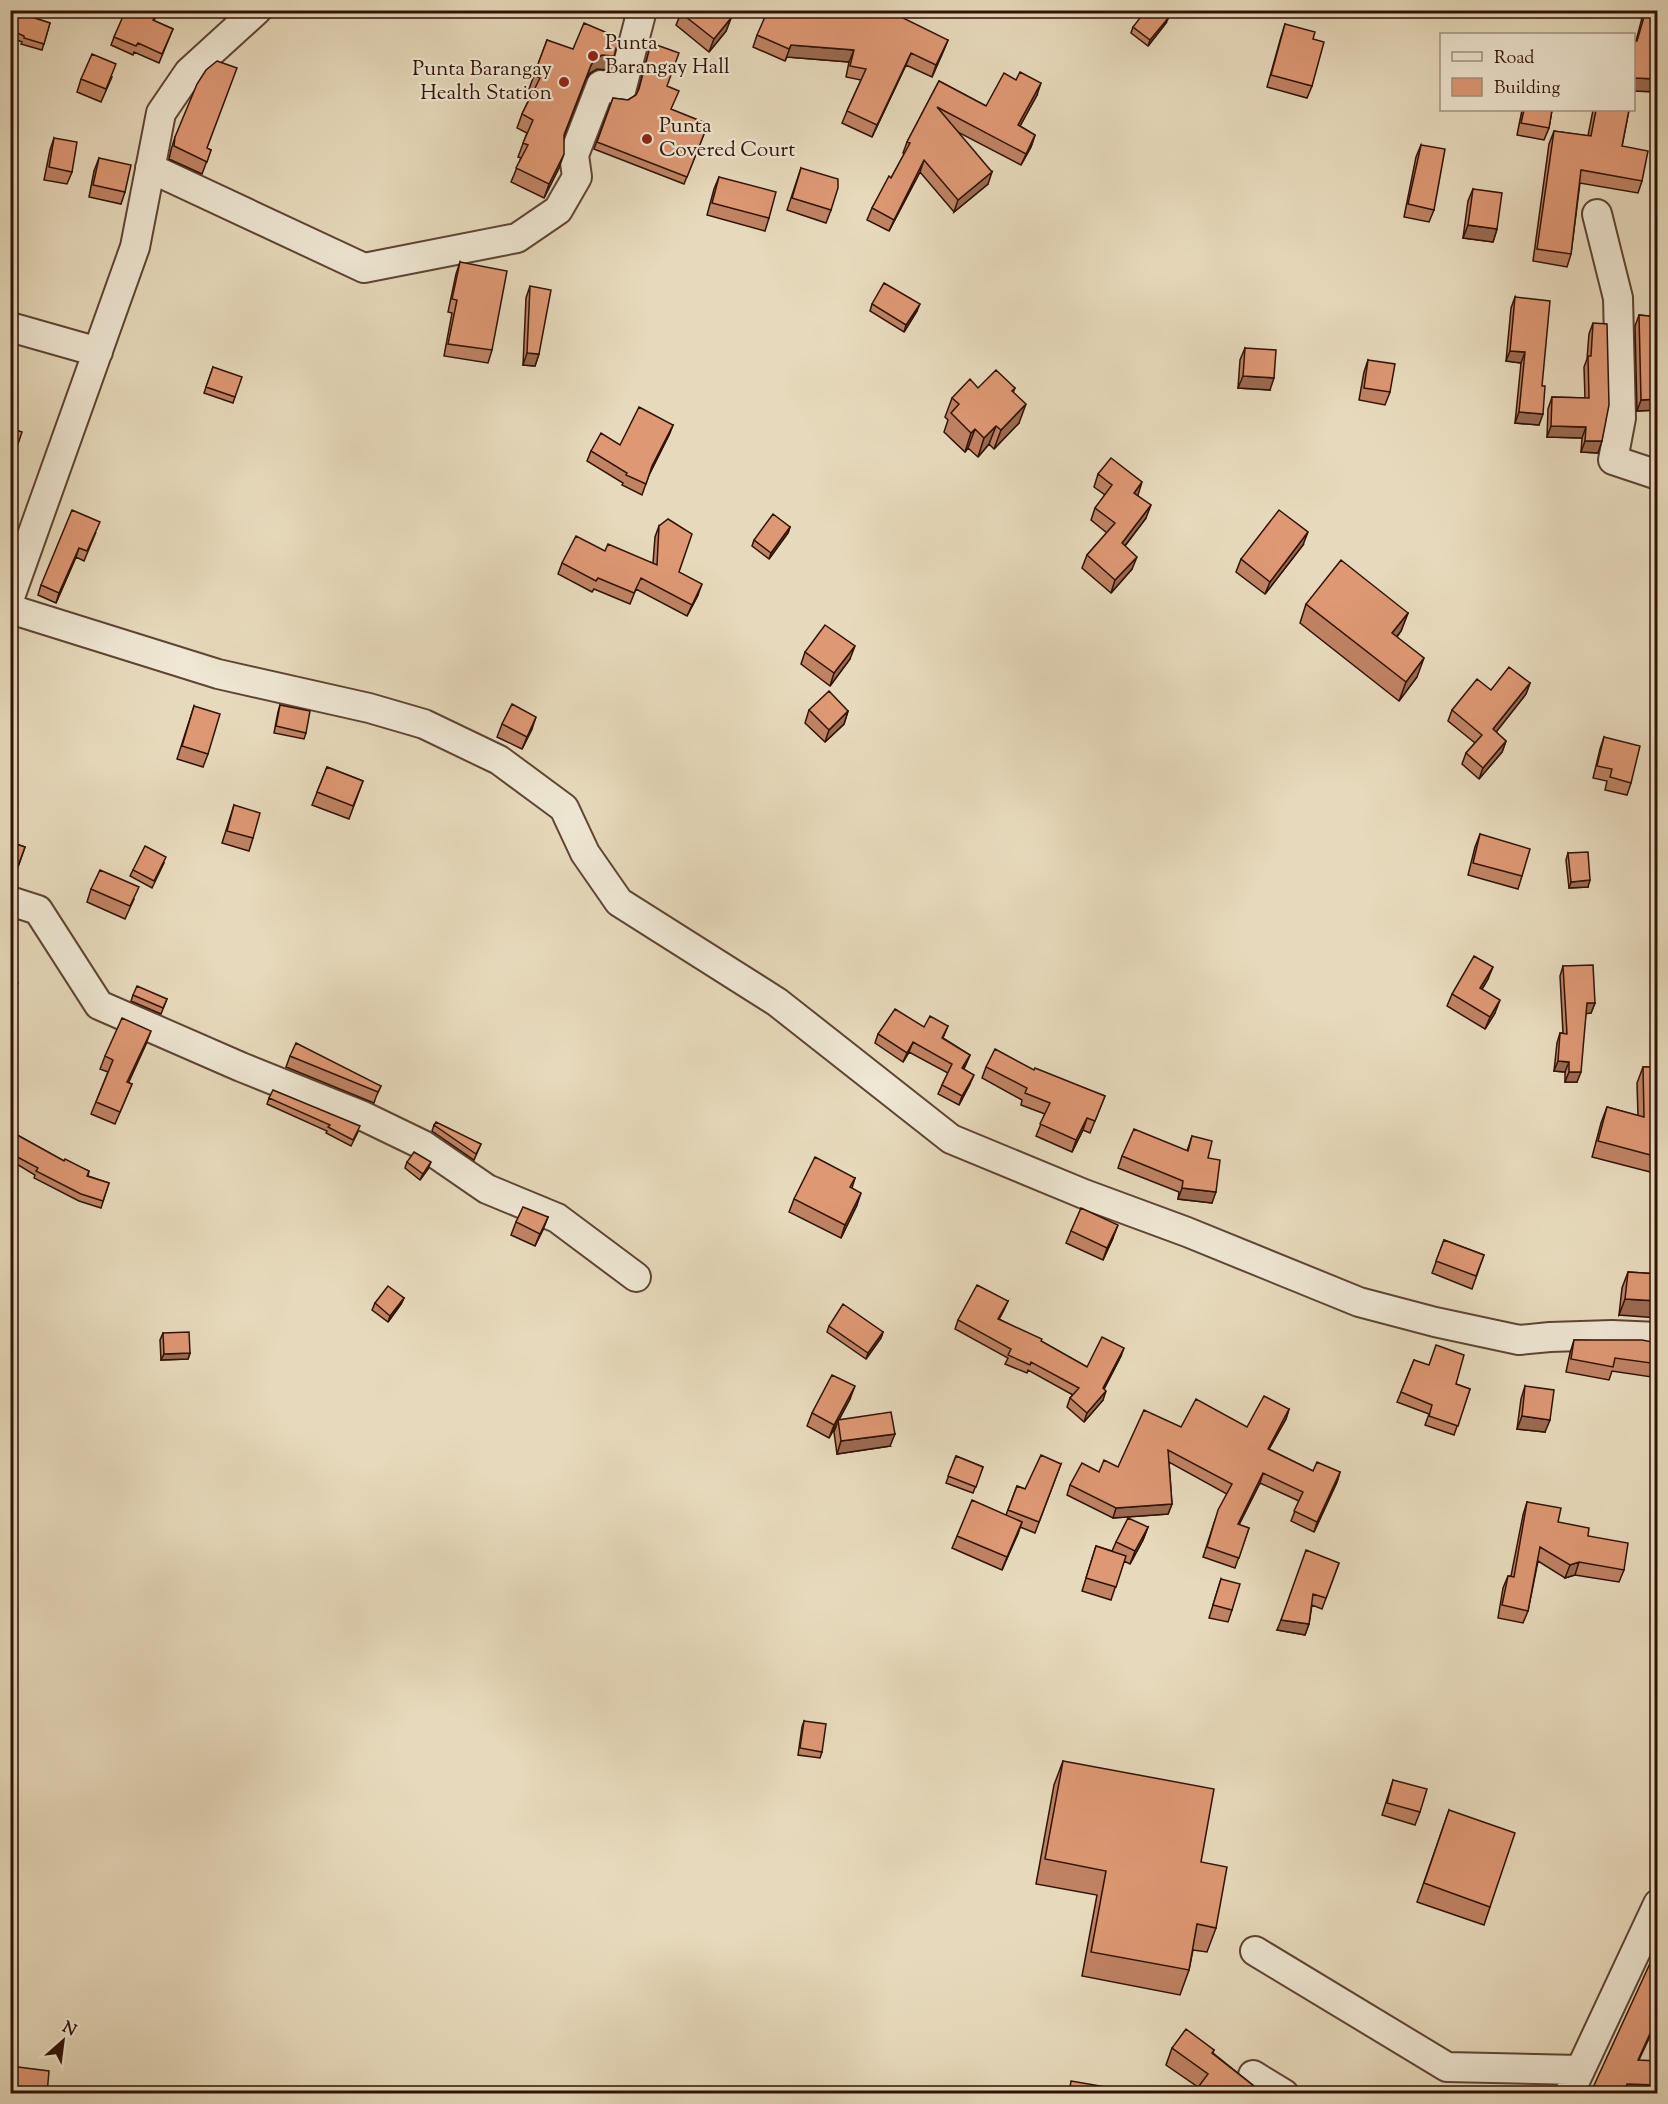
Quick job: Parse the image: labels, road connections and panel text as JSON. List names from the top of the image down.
{
  "places": ["Punta Barangay Hall", "Punta Barangay Health Station", "Punta Covered Court"],
  "legend": ["Road", "Building"],
  "north": "top right"
}
